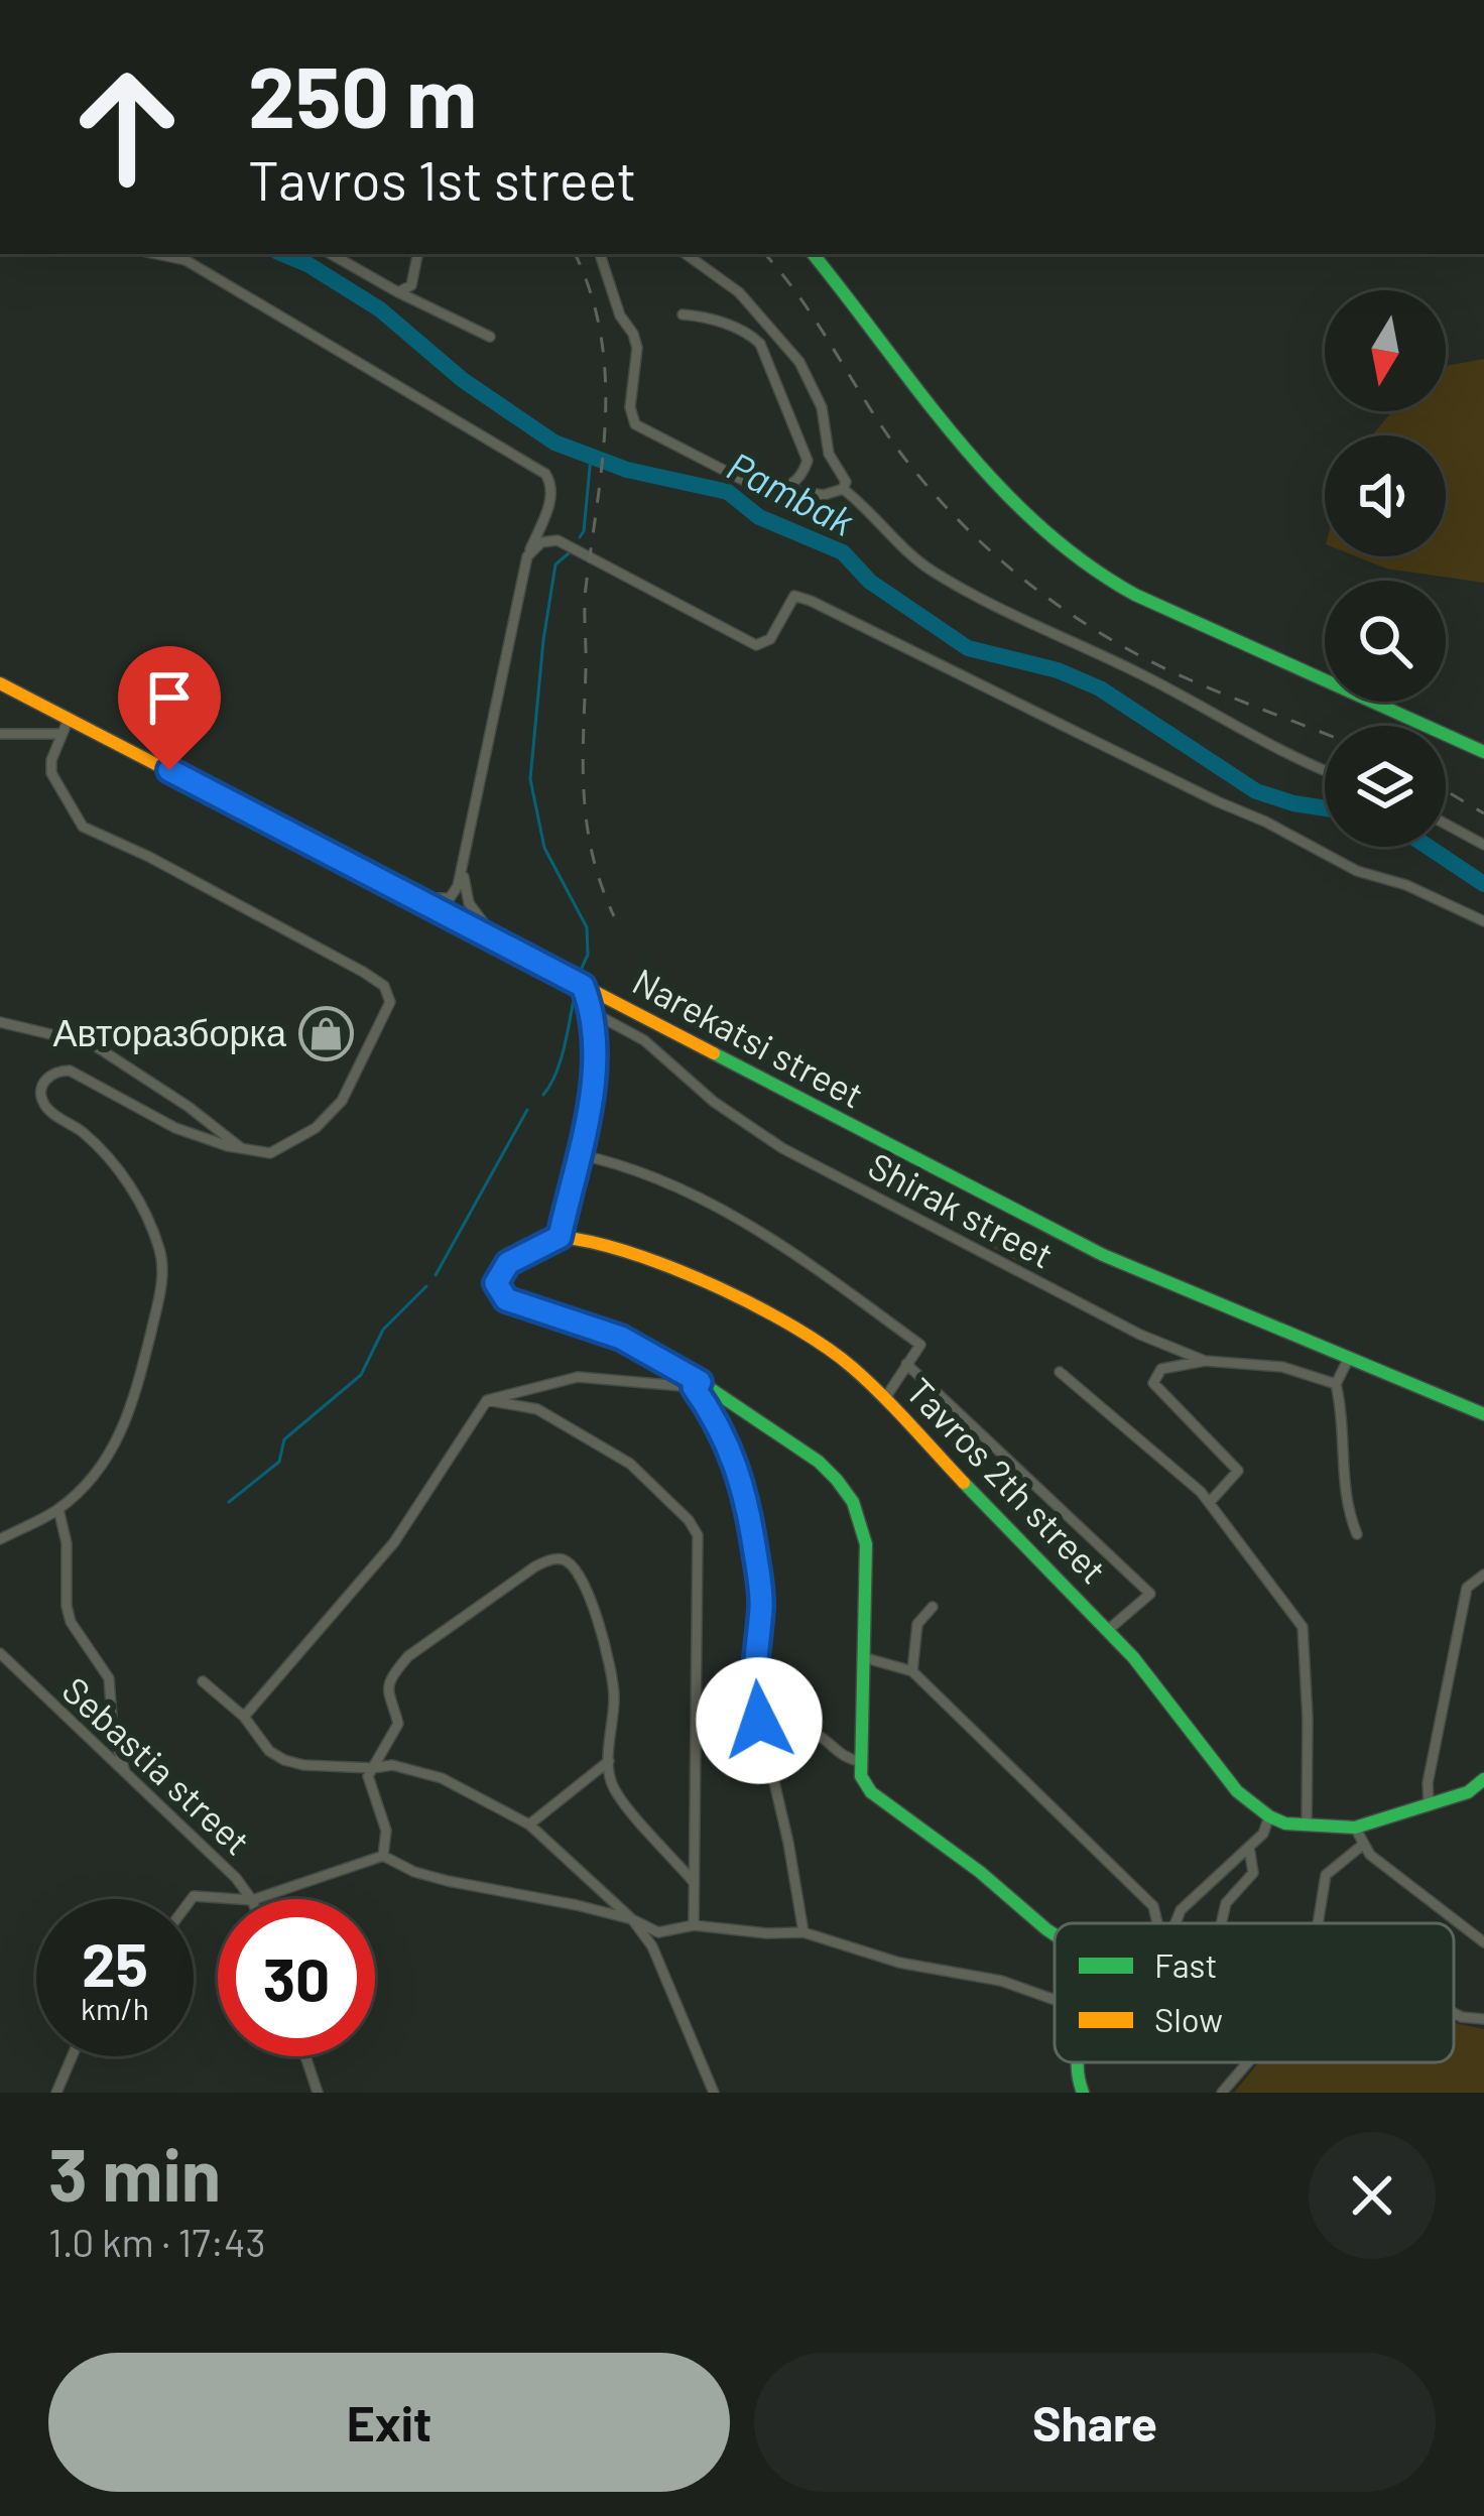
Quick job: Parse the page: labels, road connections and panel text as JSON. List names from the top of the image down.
{
  "streets": {
    "main road": ["Narekatsi street", "Tavros 2th street"],
    "street": ["Shirak street", "Sebastia street"]
  },
  "water": ["Pambak"],
  "places": {
    "shop": ["Авторазборка"]
  },
  "legend": ["Fast", "Slow"],
  "north": "bottom",
  "page": {
    "turn": ["250 m", "Tavros 1st street"],
    "speed": "25 km/h",
    "limit": "30",
    "heading": ["3 min", "1.0 km · 17:43"],
    "buttons": ["Exit", "Share"]
  }
}
